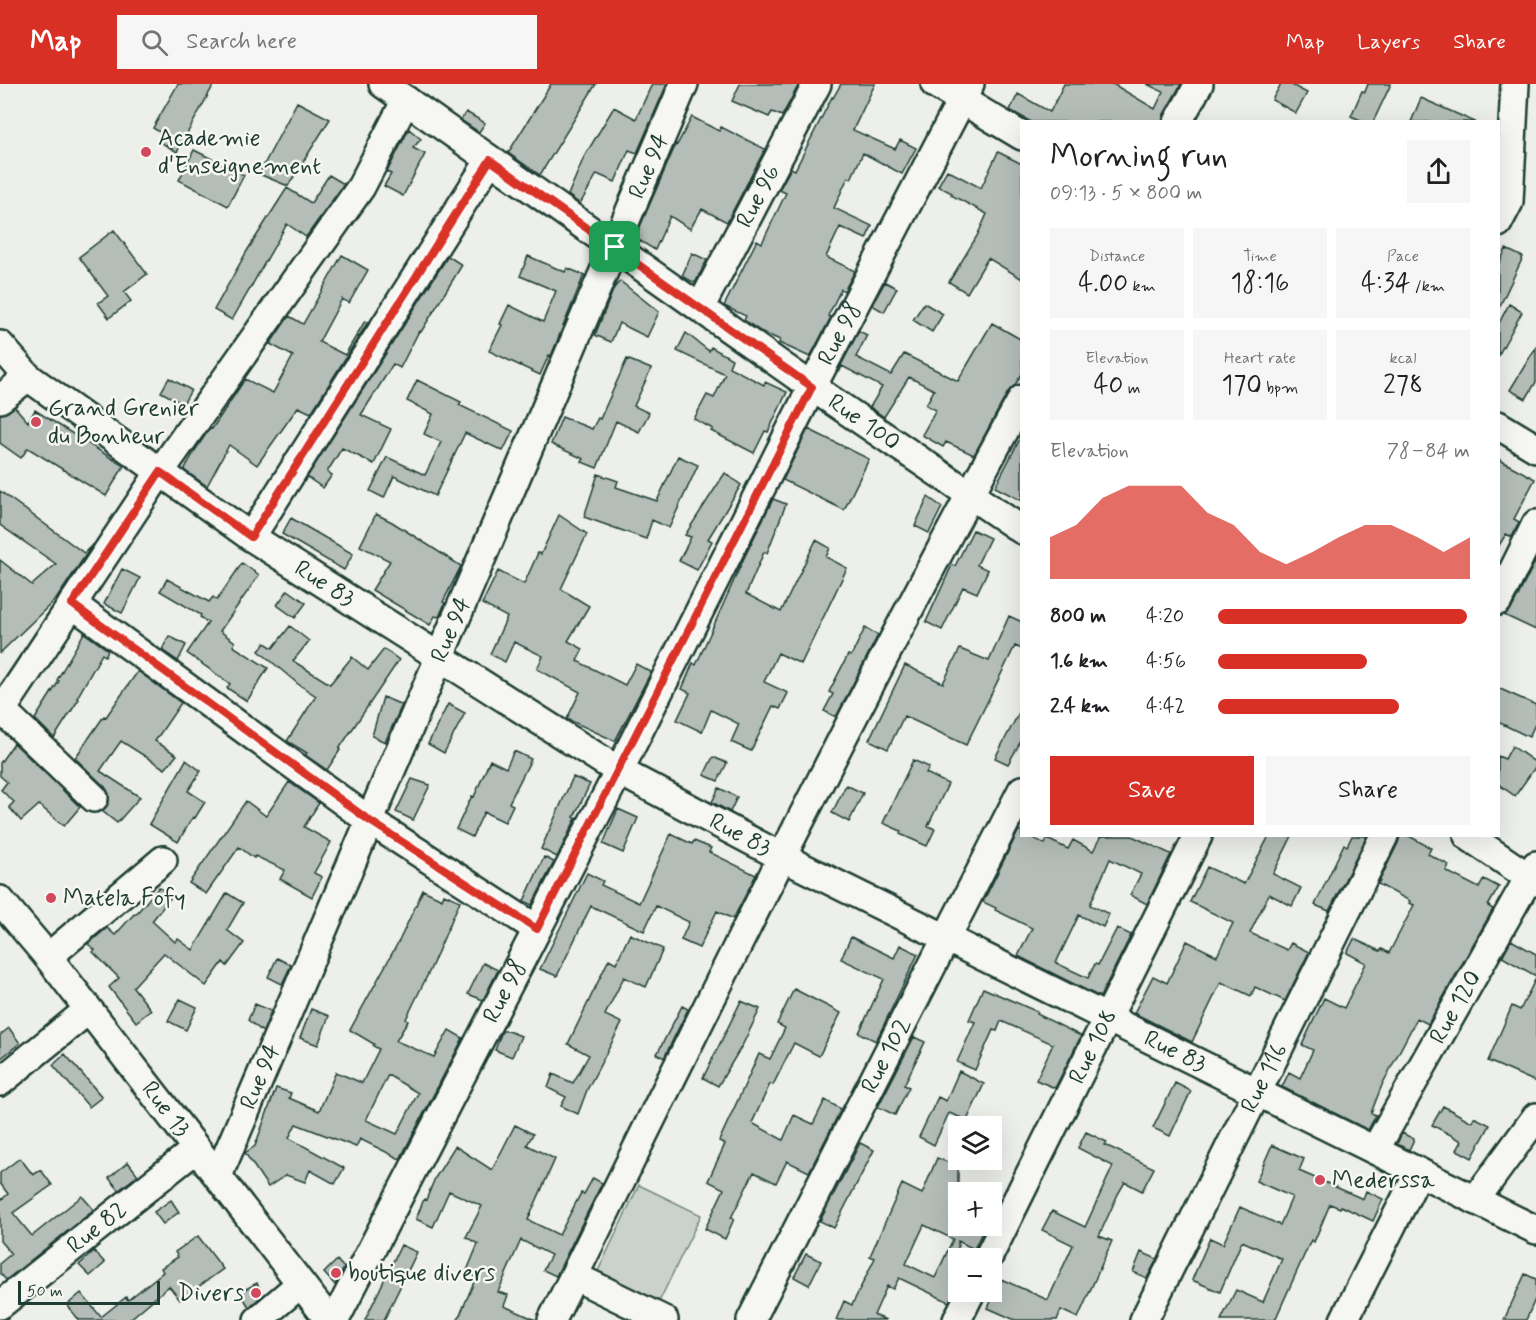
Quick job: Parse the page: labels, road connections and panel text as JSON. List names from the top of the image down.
{
  "streets": {
    "street": [
      "Rue 94",
      "Rue 96",
      "Rue 98",
      "Rue 100",
      "Rue 83",
      "Rue 120",
      "Rue 108",
      "Rue 102",
      "Rue 116",
      "Rue 13",
      "Rue 82"
    ]
  },
  "crossings": [
    ["Rue 94", "Rue 100"],
    ["Rue 94", "Rue 83"],
    ["Rue 94", "Rue 13"],
    ["Rue 96", "Rue 100"],
    ["Rue 98", "Rue 100"],
    ["Rue 98", "Rue 83"],
    ["Rue 83", "Rue 120"],
    ["Rue 83", "Rue 108"],
    ["Rue 83", "Rue 102"],
    ["Rue 83", "Rue 116"],
    ["Rue 13", "Rue 82"]
  ],
  "places": [
    "Academie d'Enseignement",
    "Grand Grenier du Bonheur",
    "Matela Fofy",
    "Mederssa",
    "boutique divers",
    "Divers"
  ],
  "scale_bar": "50 m",
  "page": {
    "header": "Map",
    "search": "Search here",
    "nav": ["Map", "Layers", "Share"],
    "heading": ["Morning run", "09:13 · 5 × 800 m"],
    "stats": [
      ["Distance", "4.00 km"],
      ["Time", "18:16"],
      ["Pace", "4:34 /km"],
      ["Elevation", "40 m"],
      ["Heart rate", "170 bpm"],
      ["kcal", "278"]
    ],
    "chart": ["Elevation", "78–84 m"],
    "list": [
      {
        "name": "800 m",
        "note": "4:20"
      },
      {
        "name": "1.6 km",
        "note": "4:56"
      },
      {
        "name": "2.4 km",
        "note": "4:42"
      }
    ],
    "buttons": ["Save", "Share"],
    "map_buttons": ["+", "−"],
    "scale": "50 m"
  }
}
